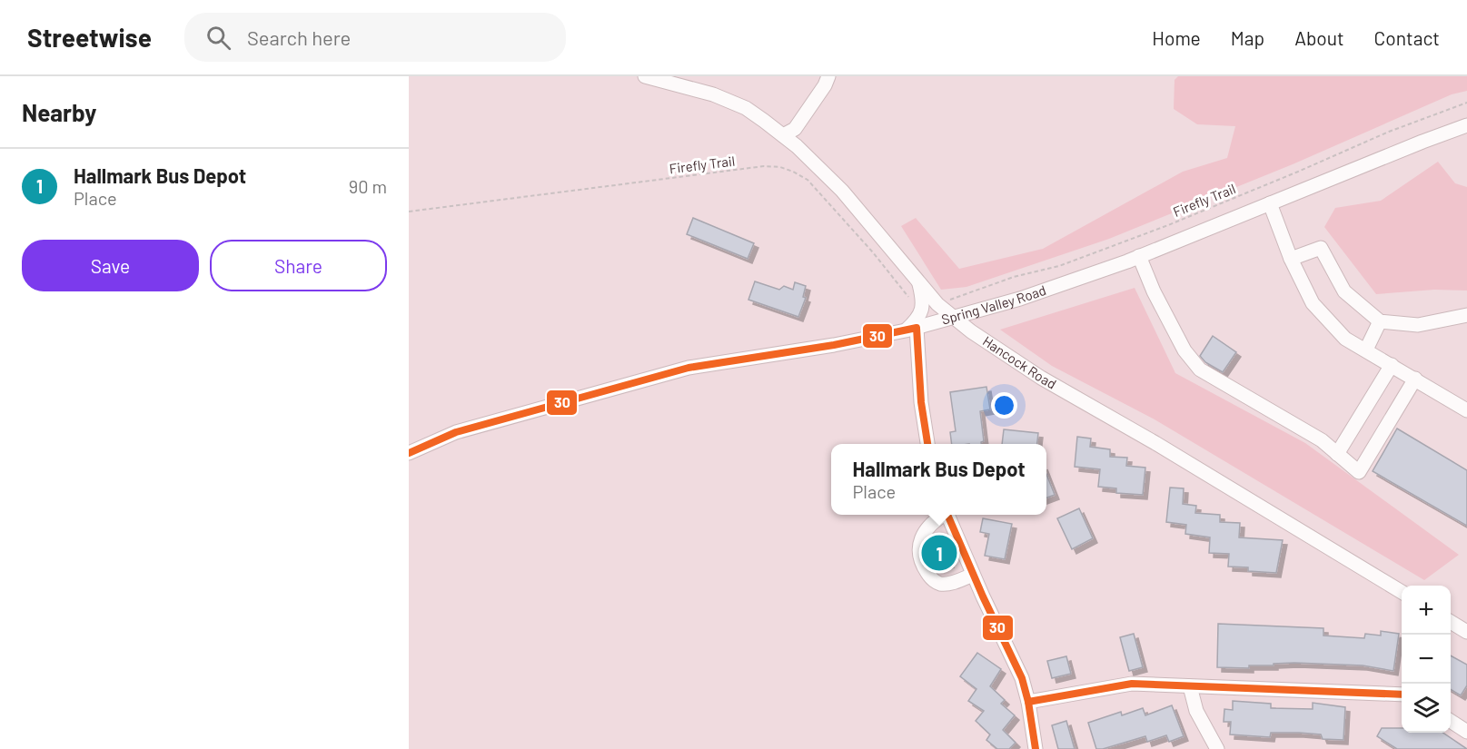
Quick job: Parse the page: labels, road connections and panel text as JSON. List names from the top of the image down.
{
  "streets": {
    "street": ["Spring Valley Road", "Hancock Road"],
    "path": ["Firefly Trail"]
  },
  "crossings": [
    ["Spring Valley Road", "Hancock Road"]
  ],
  "lines": ["transit line 30"],
  "page": {
    "header": "Streetwise",
    "search": "Search here",
    "nav": [
      "Home",
      "Map",
      "About",
      "Contact"
    ],
    "heading": "Nearby",
    "list": [
      {
        "mark": "1",
        "name": "Hallmark Bus Depot",
        "note": "Place",
        "value": "90 m"
      }
    ],
    "buttons": ["Save", "Share"],
    "popup": ["Hallmark Bus Depot", "Place"],
    "pins": "1",
    "map_buttons": ["+", "−"]
  }
}
